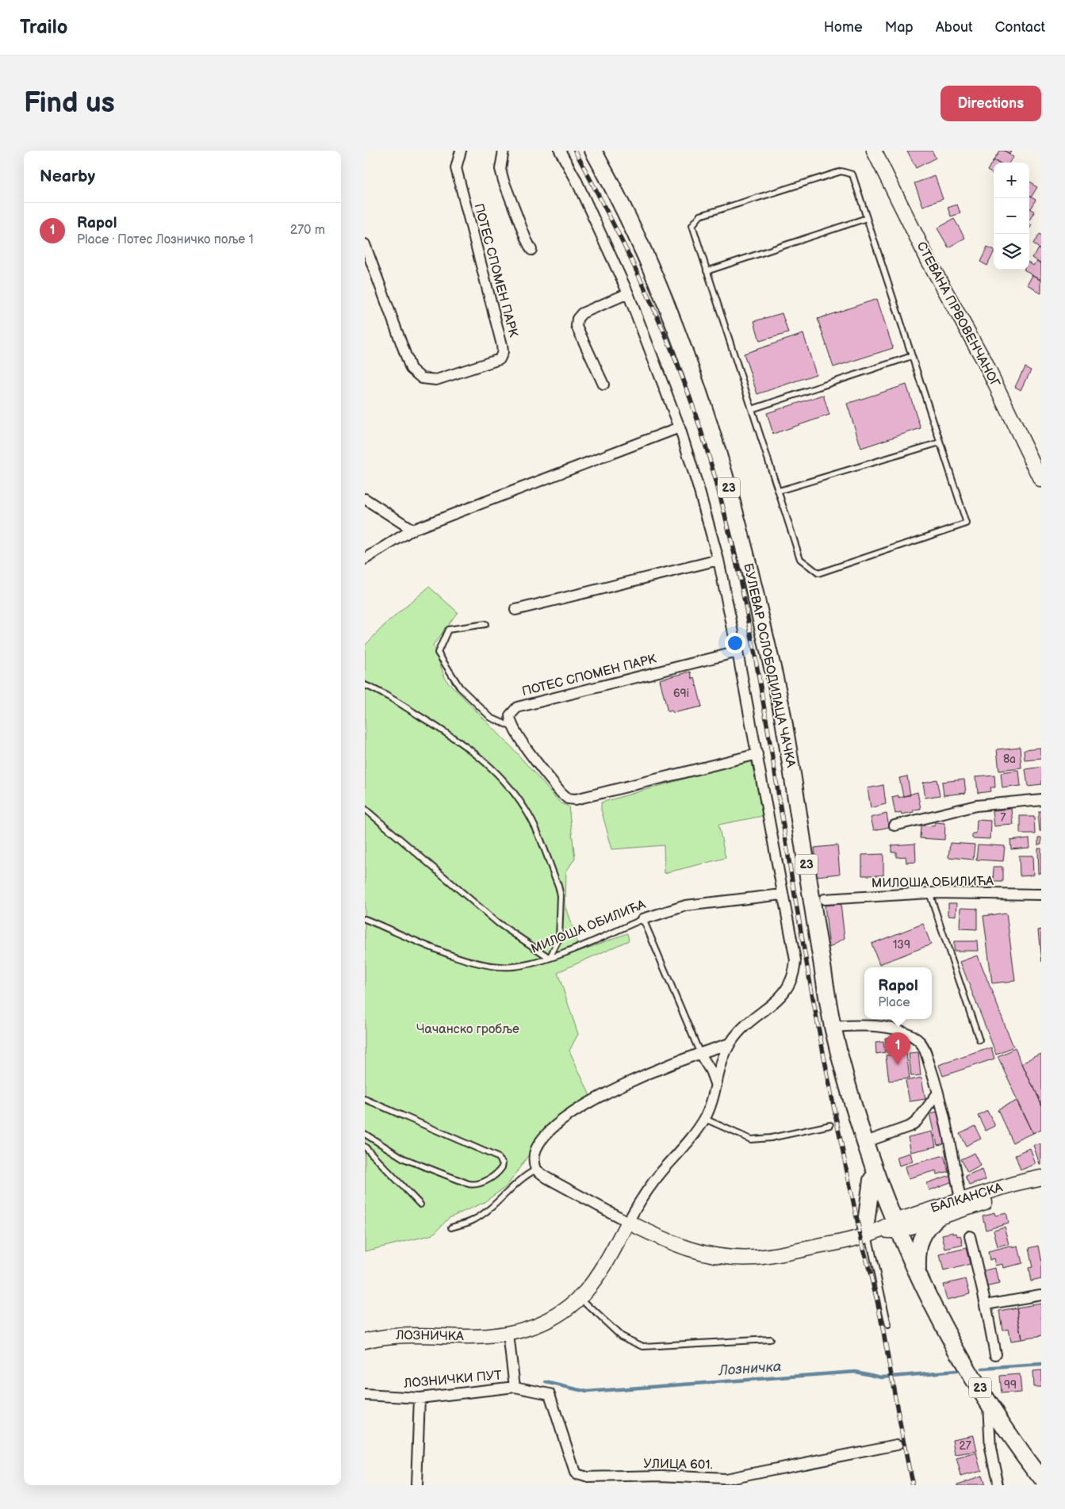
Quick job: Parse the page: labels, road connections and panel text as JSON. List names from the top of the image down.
{
  "streets": {
    "main road": ["23", "БУЛЕВАР ОСЛОБОДИЛАЦА ЧАЧКА"],
    "street": [
      "ПОТЕС СПОМЕН ПАРК",
      "СТЕВАНА ПРВОВЕНЧАНОГ",
      "МИЛОША ОБИЛИЋА",
      "БАЛКАНСКА",
      "ЛОЗНИЧКА",
      "ЛОЗНИЧКИ ПУТ",
      "УЛИЦА 601."
    ]
  },
  "crossings": [
    ["БУЛЕВАР ОСЛОБОДИЛАЦА ЧАЧКА", "БАЛКАНСКА"],
    ["МИЛОША ОБИЛИЋА", "ЛОЗНИЧКА"],
    ["ЛОЗНИЧКА", "ЛОЗНИЧКИ ПУТ"],
    ["ЛОЗНИЧКИ ПУТ", "УЛИЦА 601."]
  ],
  "water": ["Лозничка"],
  "parks": ["Чачанско гробље"],
  "house_numbers": [
    "69i",
    "8a",
    "7",
    "139",
    "99",
    "27"
  ],
  "page": {
    "header": "Trailo",
    "nav": [
      "Home",
      "Map",
      "About",
      "Contact"
    ],
    "buttons": "Directions",
    "title": "Find us",
    "heading": "Nearby",
    "map_buttons": ["+", "−"],
    "list": [
      {
        "mark": "1",
        "name": "Rapol",
        "note": "Place · Потес Лозничко поље 1",
        "value": "270 m"
      }
    ],
    "popup": ["Rapol", "Place"],
    "pins": "1"
  }
}
